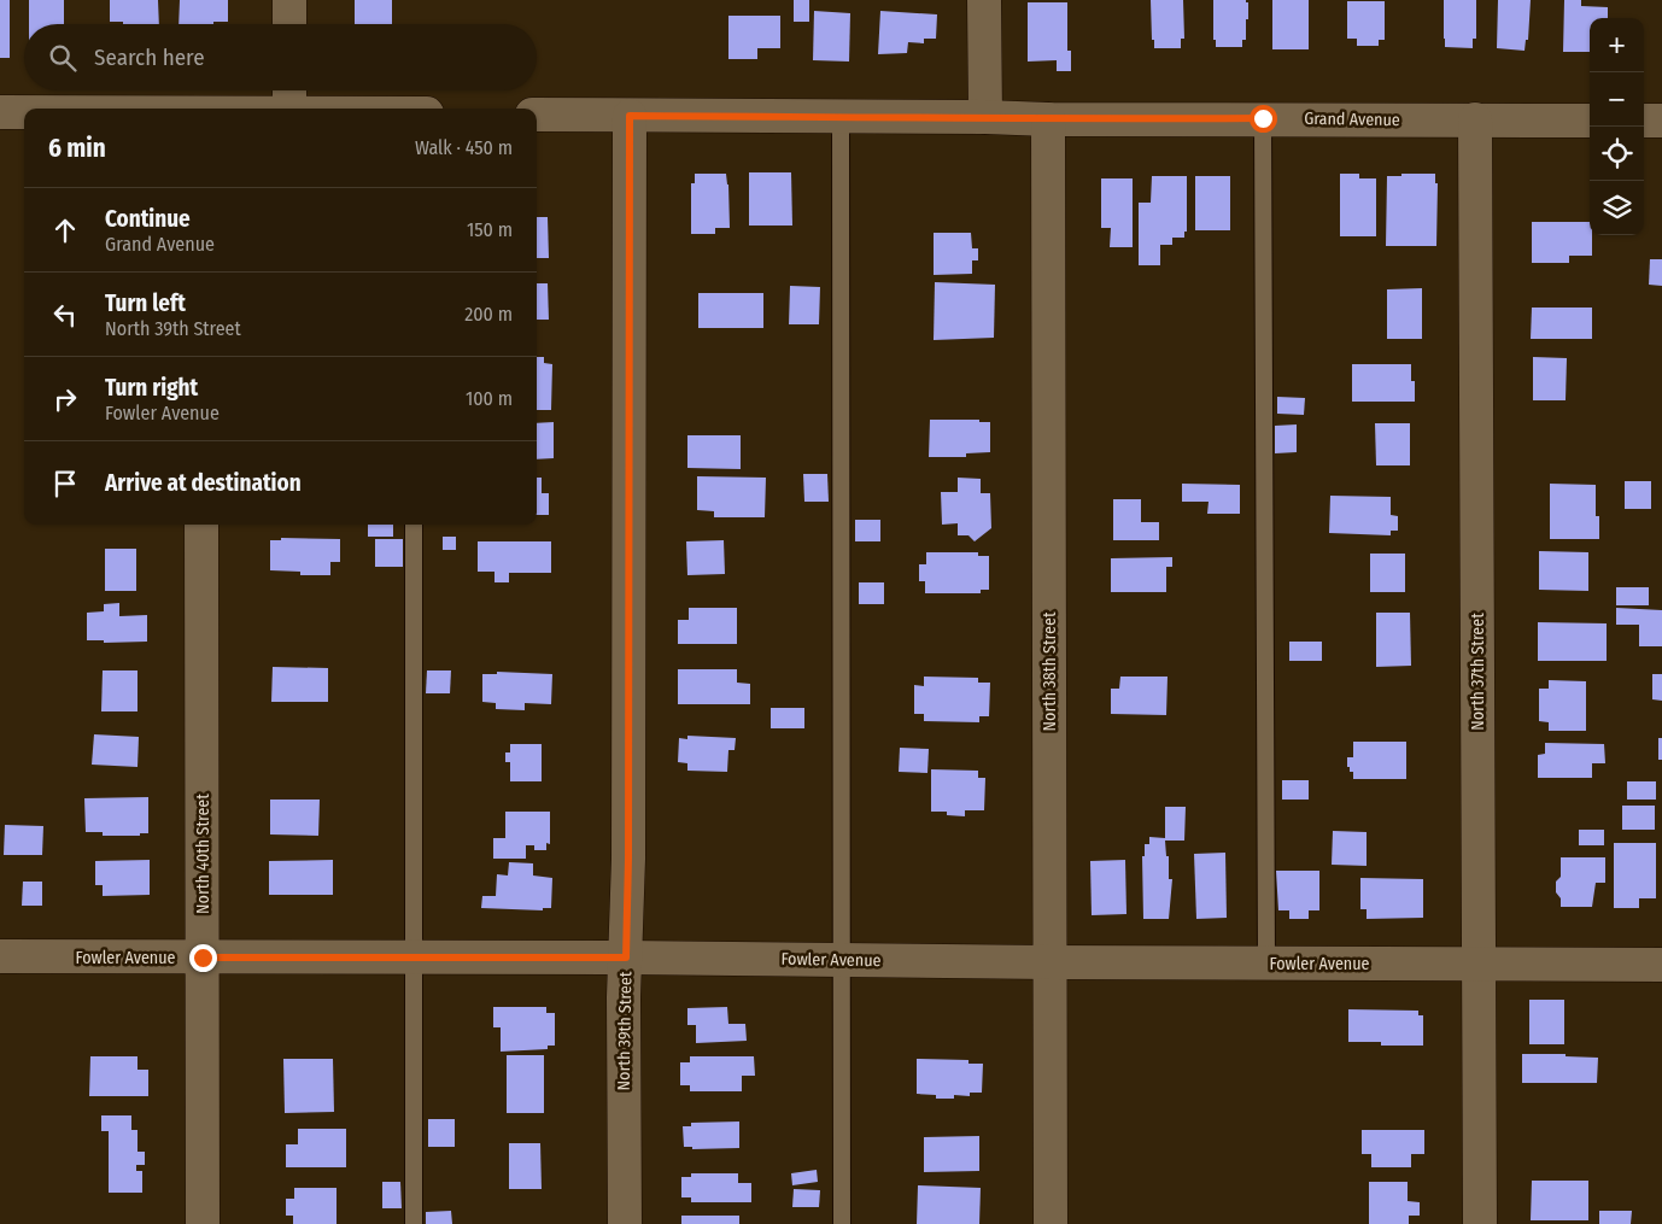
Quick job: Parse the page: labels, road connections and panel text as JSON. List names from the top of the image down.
{
  "streets": {
    "street": [
      "Grand Avenue",
      "North 38th Street",
      "North 37th Street",
      "North 40th Street",
      "Fowler Avenue",
      "North 39th Street"
    ]
  },
  "crossings": [
    ["Grand Avenue", "North 38th Street"],
    ["Grand Avenue", "North 37th Street"],
    ["Grand Avenue", "North 39th Street"],
    ["North 38th Street", "Fowler Avenue"],
    ["North 37th Street", "Fowler Avenue"],
    ["North 40th Street", "Fowler Avenue"],
    ["Fowler Avenue", "North 39th Street"]
  ],
  "page": {
    "map_buttons": ["+", "−"],
    "search": "Search here",
    "heading": ["6 min", "Walk · 450 m"],
    "list": [
      ["Continue", "Grand Avenue", "150 m"],
      ["Turn left", "North 39th Street", "200 m"],
      ["Turn right", "Fowler Avenue", "100 m"],
      "Arrive at destination"
    ]
  }
}
